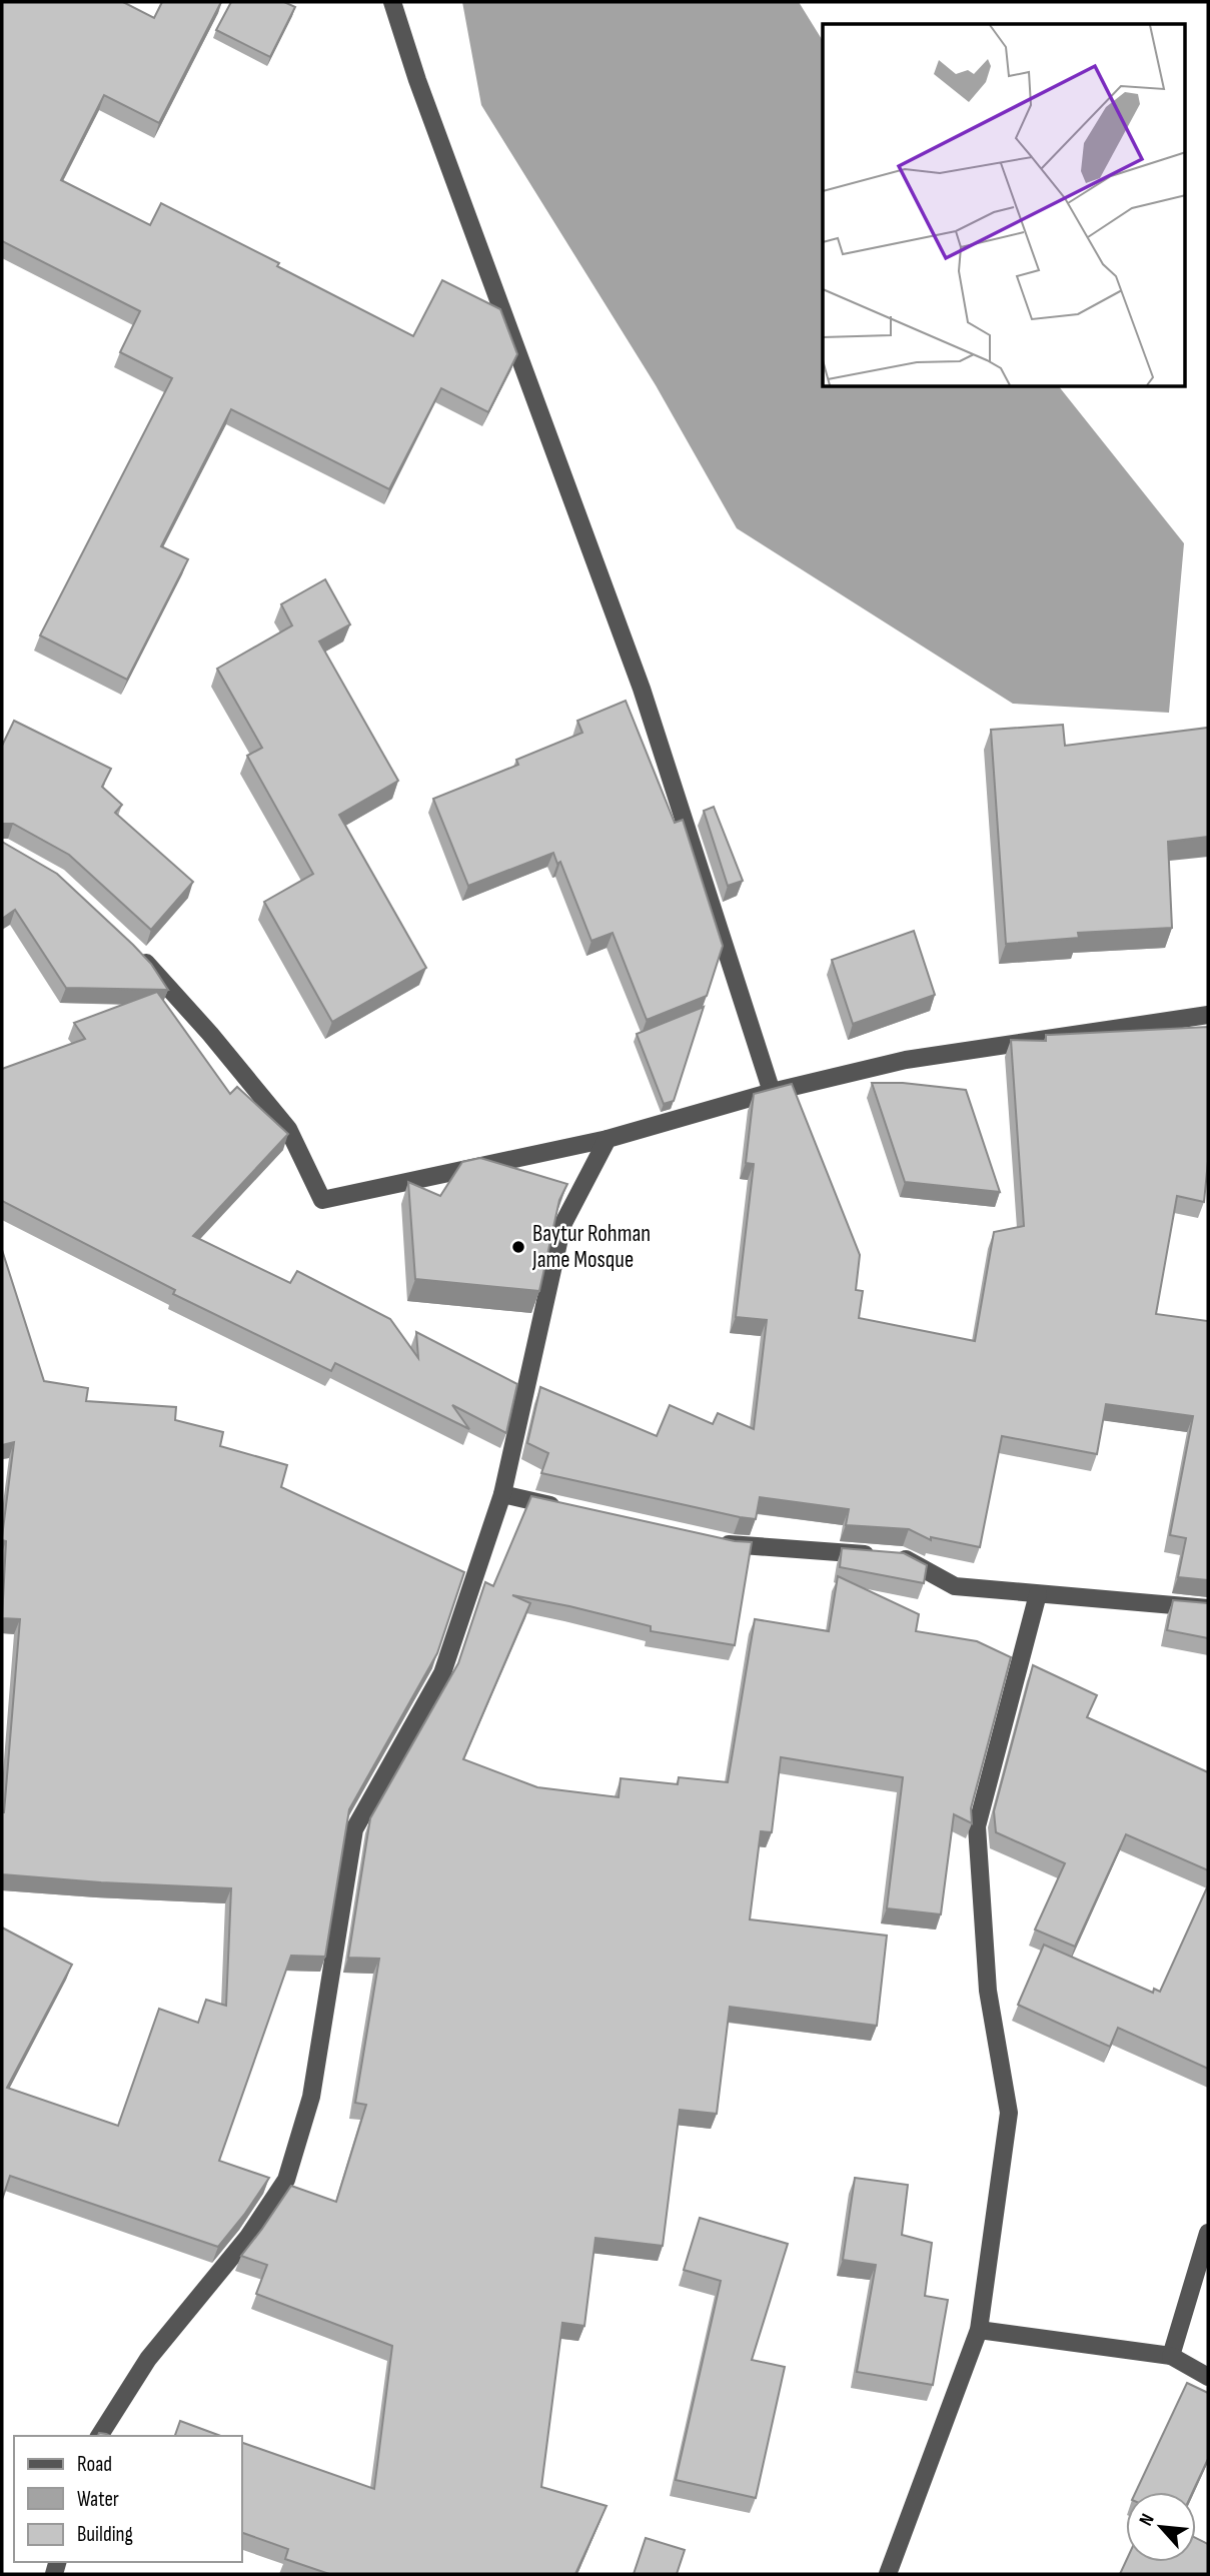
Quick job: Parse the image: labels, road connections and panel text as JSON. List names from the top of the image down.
{
  "places": ["Baytur Rohman Jame Mosque"],
  "legend": ["Road", "Water", "Building"],
  "north": "top left"
}
